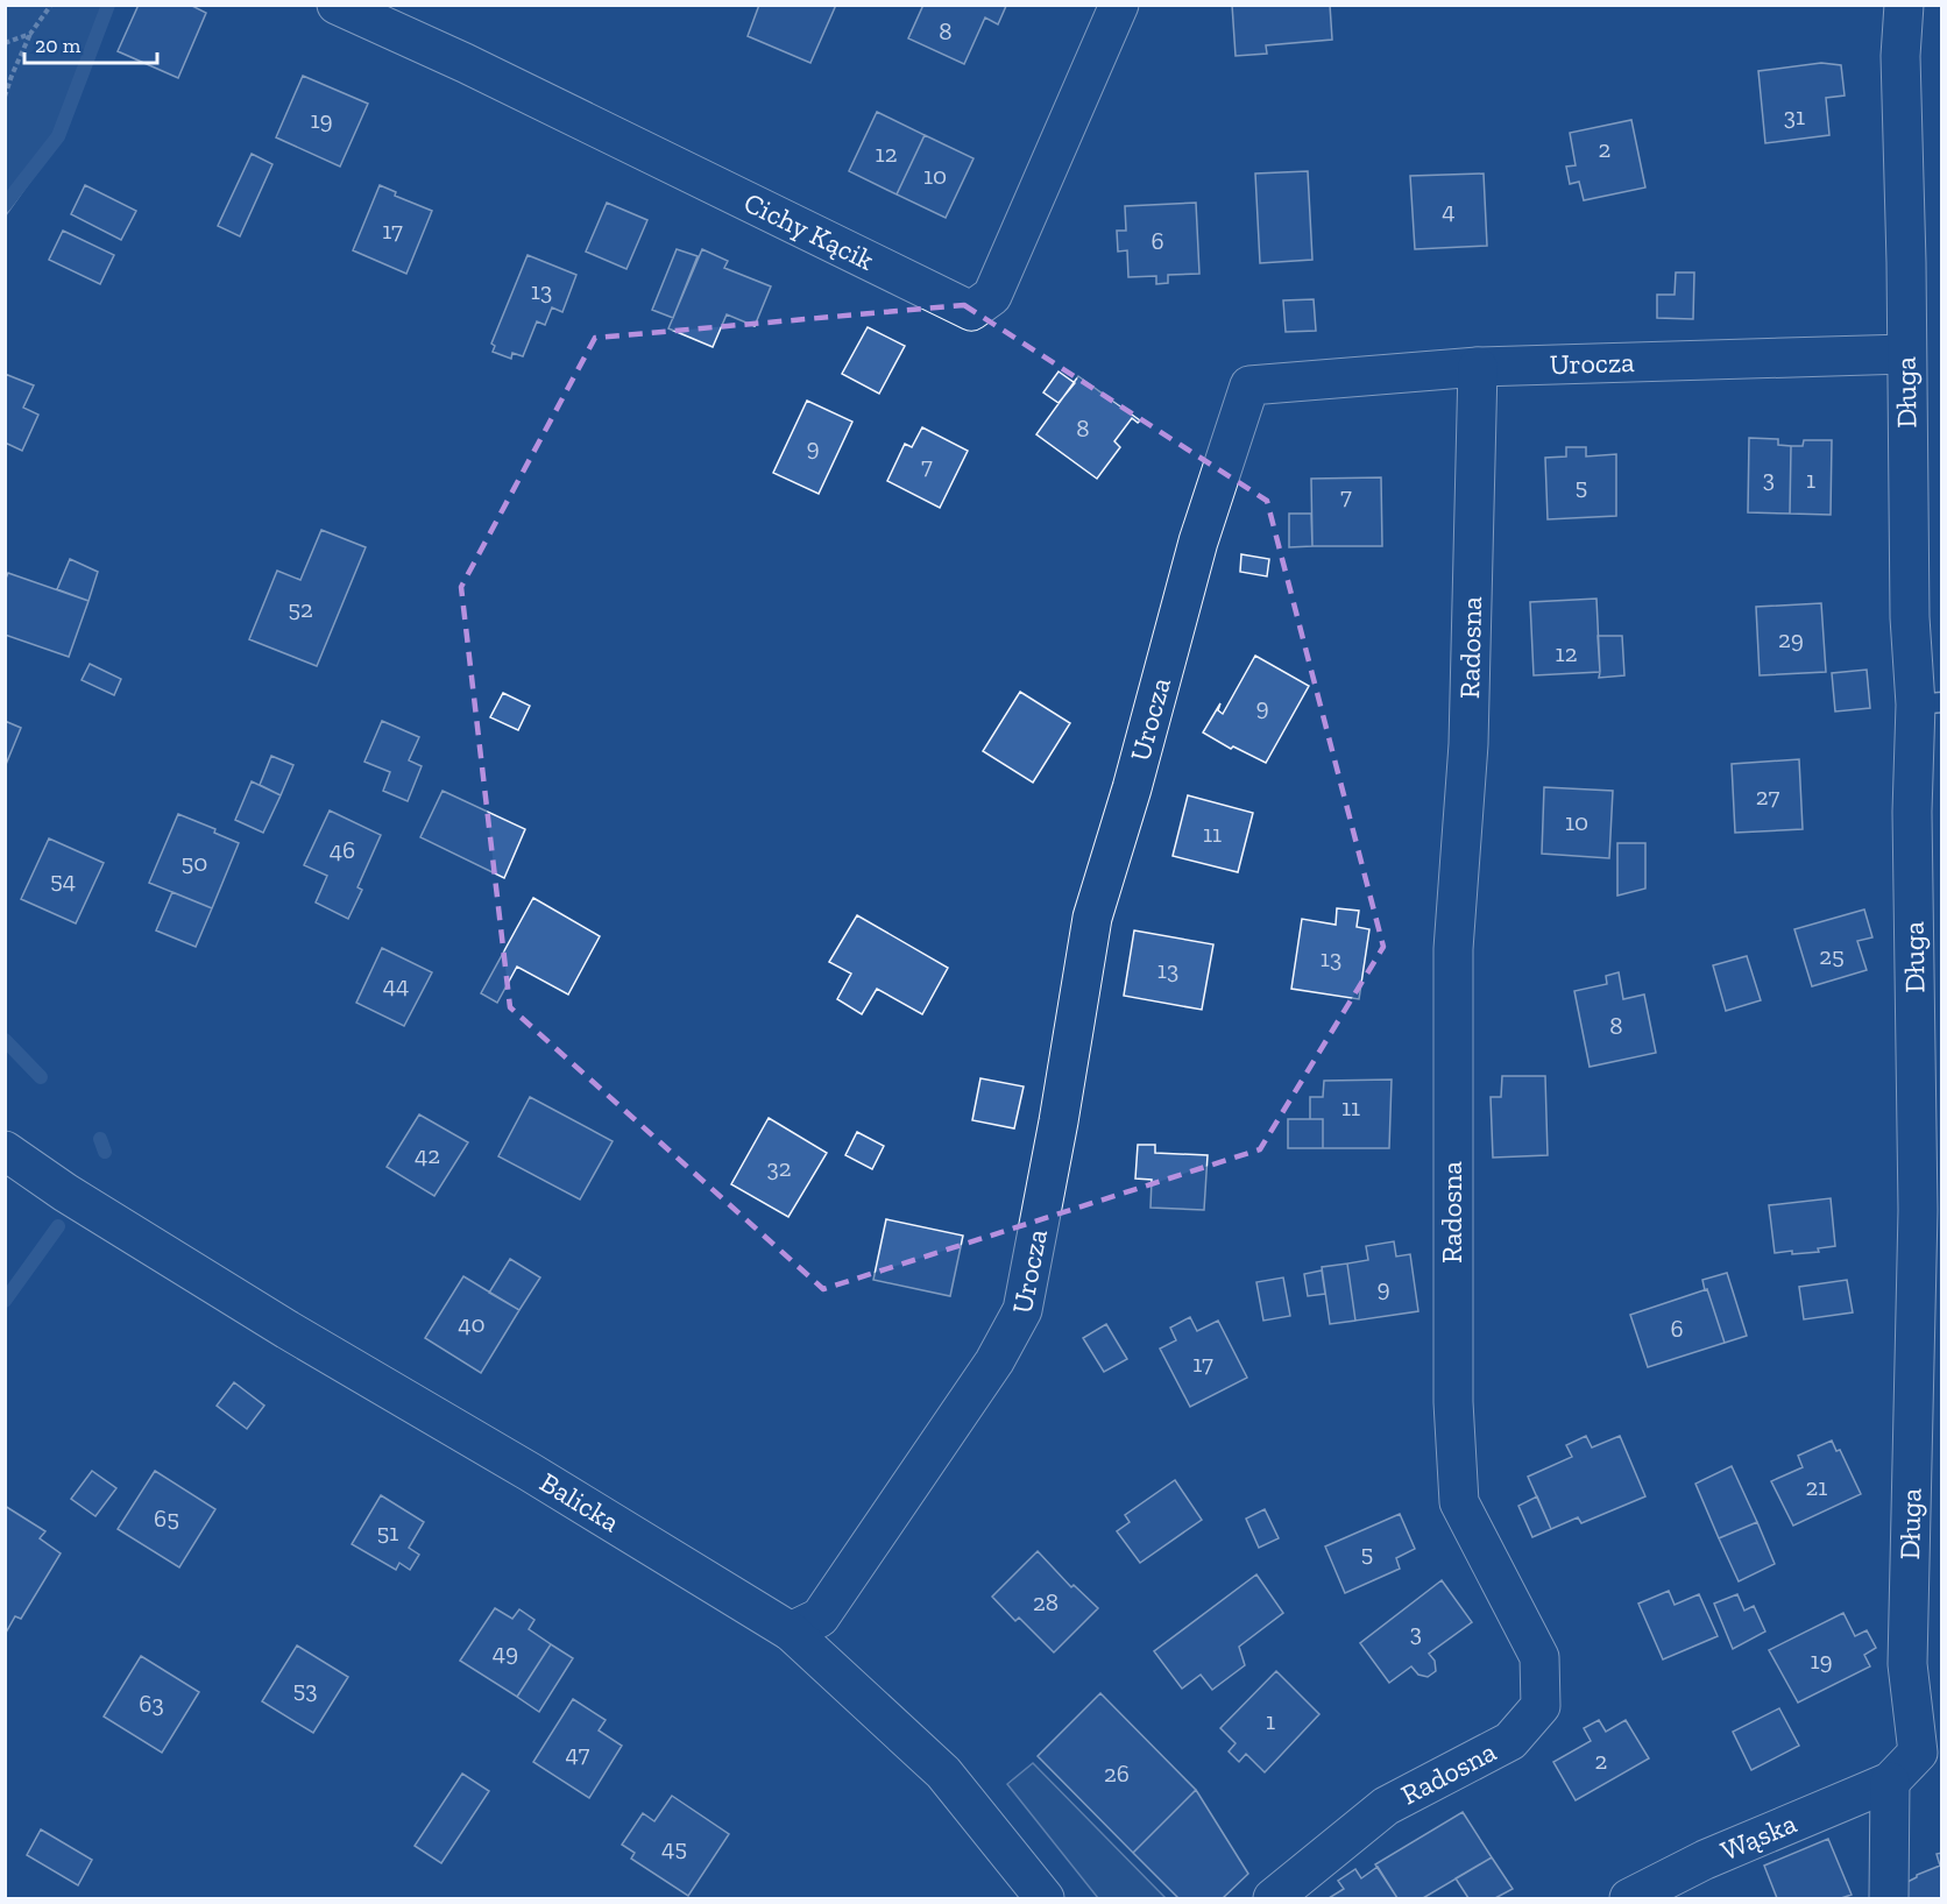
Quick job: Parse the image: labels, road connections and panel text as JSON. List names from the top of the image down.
{
  "streets": {
    "street": [
      "Cichy Kącik",
      "Urocza",
      "Długa",
      "Radosna",
      "Balicka",
      "Wąska"
    ]
  },
  "crossings": [
    ["Urocza", "Długa"],
    ["Urocza", "Radosna"],
    ["Urocza", "Balicka"],
    ["Długa", "Wąska"]
  ],
  "house_numbers": [
    "8",
    "31",
    "19",
    "2",
    "12",
    "10",
    "4",
    "17",
    "6",
    "13",
    "8",
    "9",
    "7",
    "3",
    "1",
    "5",
    "7",
    "52",
    "29",
    "12",
    "9",
    "27",
    "10",
    "11",
    "46",
    "50",
    "54",
    "25",
    "13",
    "13",
    "44",
    "8",
    "11",
    "42",
    "32",
    "9",
    "40",
    "6",
    "17",
    "21",
    "65",
    "51",
    "5",
    "28",
    "3",
    "49",
    "19",
    "53",
    "63",
    "1",
    "47",
    "2",
    "26",
    "45"
  ],
  "scale_bar": "20 m"
}
